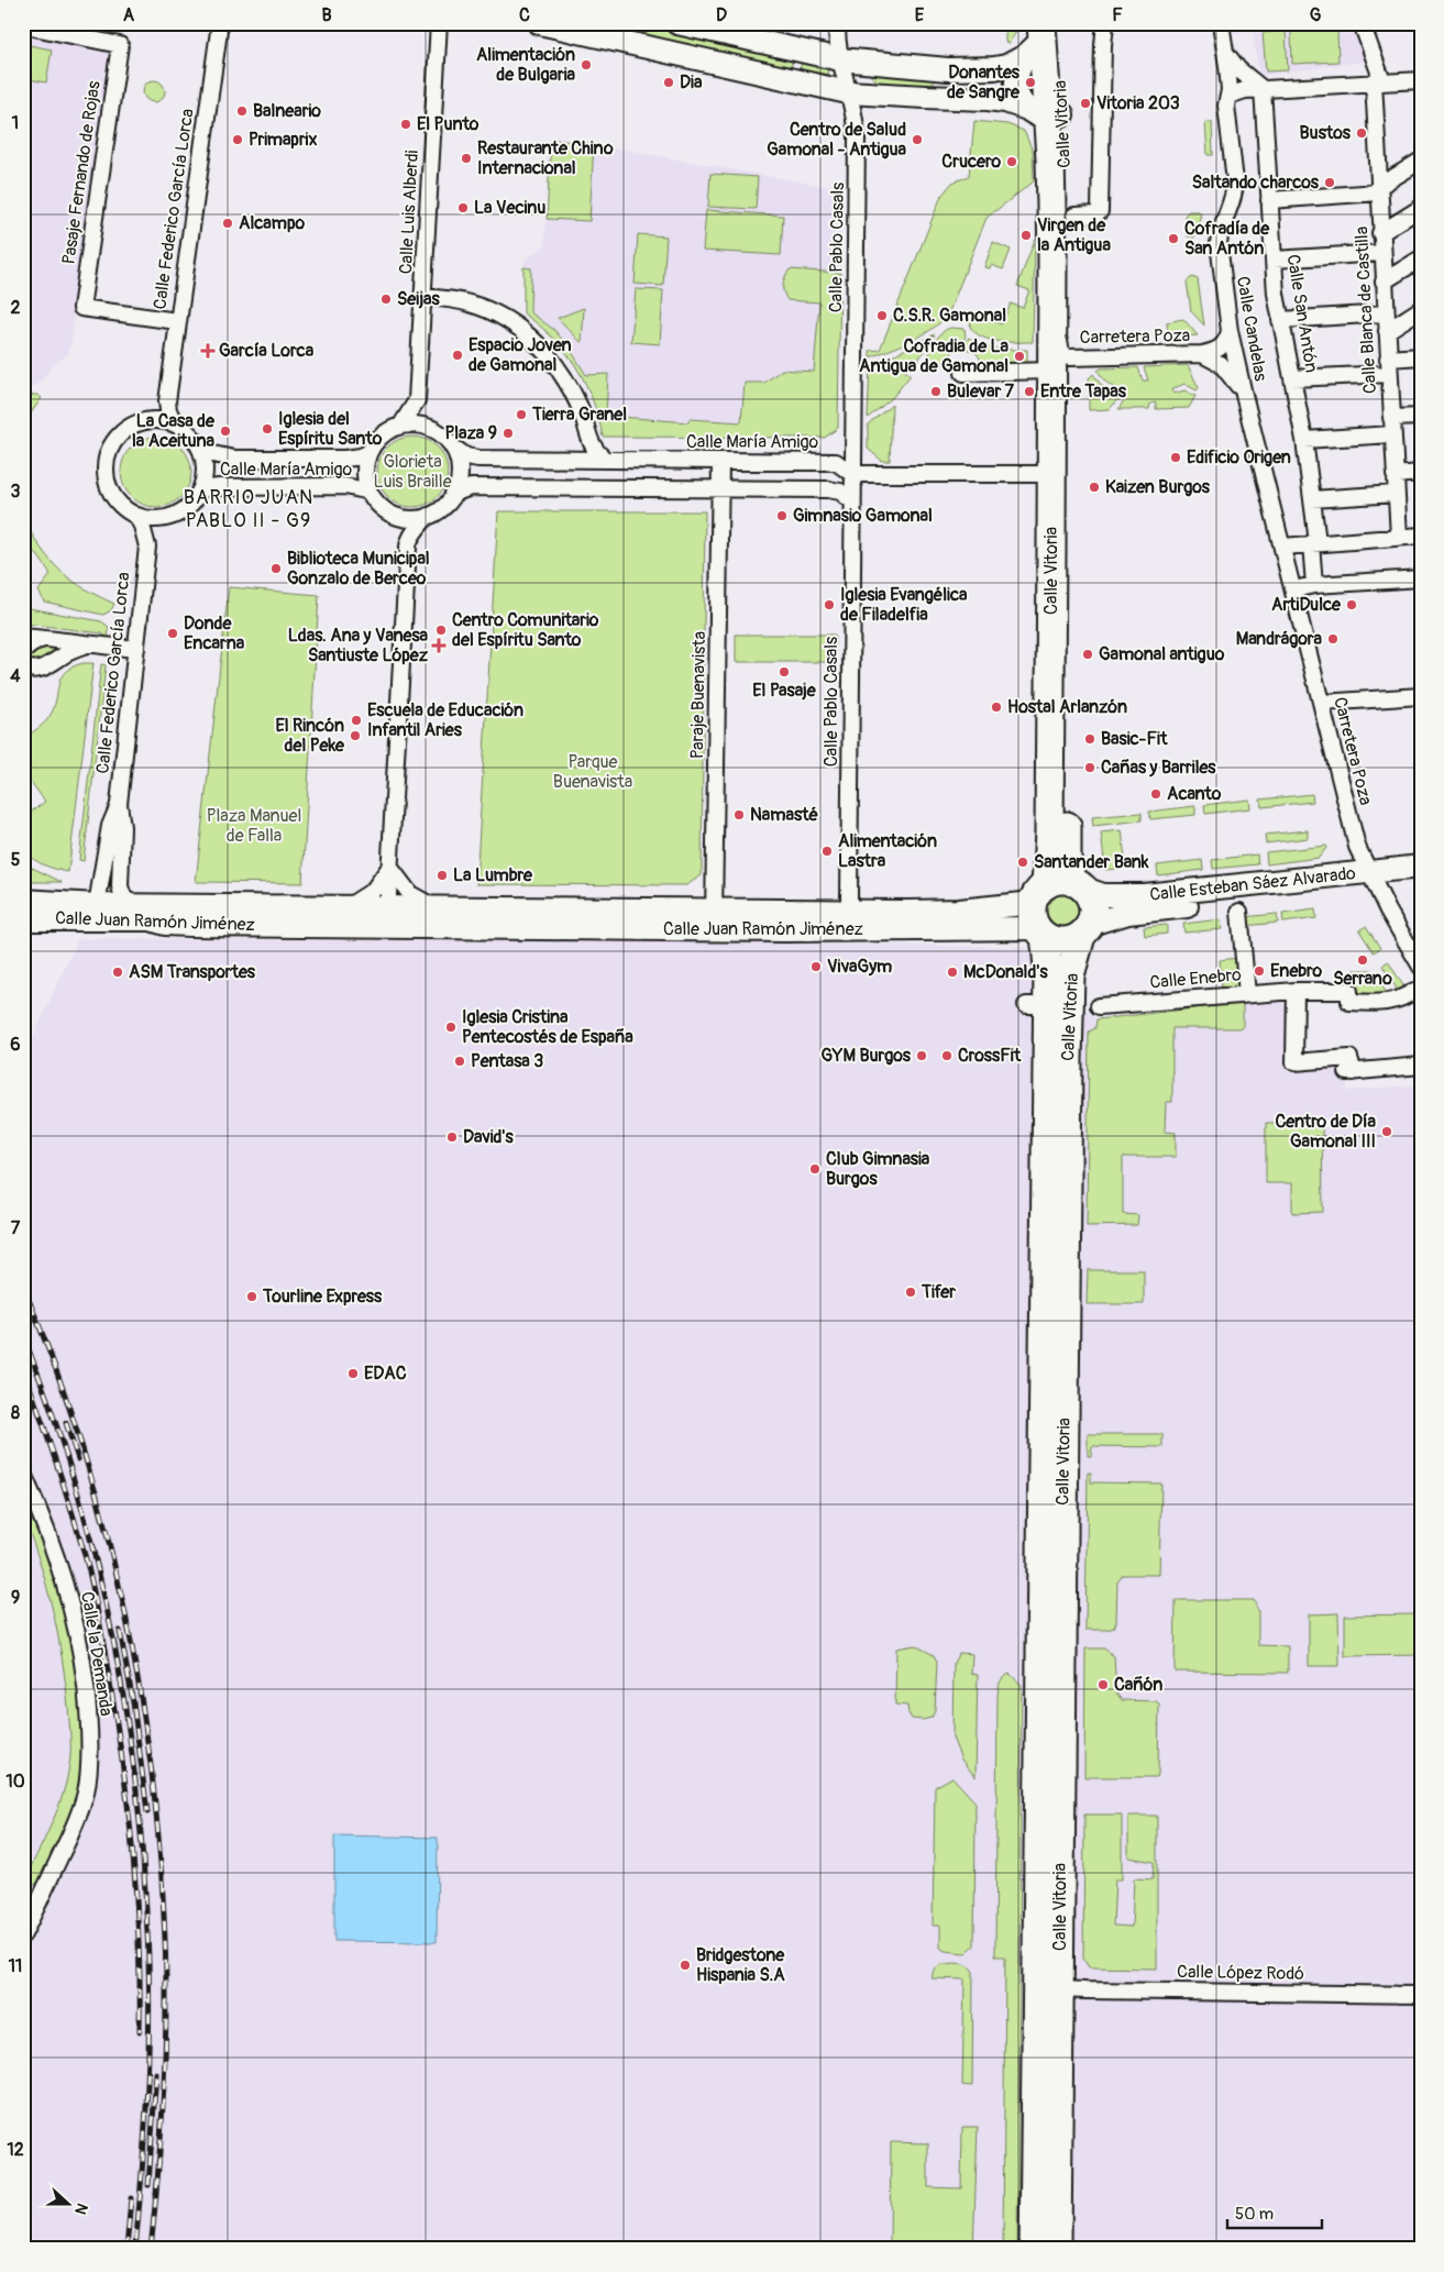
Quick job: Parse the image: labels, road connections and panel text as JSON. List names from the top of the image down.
{
  "streets": {
    "highway": ["Calle Vitoria"],
    "main road": ["Calle Esteban Sáez Alvarado", "Calle Juan Ramón Jiménez"],
    "street": [
      "Pasaje Fernando de Rojas",
      "Calle Federico García Lorca",
      "Calle Luis Alberdi",
      "Calle Pablo Casals",
      "Calle Blanca de Castilla",
      "Calle San Antón",
      "Calle Candelas",
      "Carretera Poza",
      "Calle María Amigo",
      "Paraje Buenavista",
      "Calle Enebro",
      "Calle la Demanda",
      "Calle López Rodó"
    ]
  },
  "crossings": [
    ["Calle Vitoria", "Carretera Poza"],
    ["Calle Vitoria", "Calle Esteban Sáez Alvarado"],
    ["Calle Vitoria", "Calle Juan Ramón Jiménez"],
    ["Calle Vitoria", "Calle López Rodó"],
    ["Pasaje Fernando de Rojas", "Calle Federico García Lorca"],
    ["Calle Federico García Lorca", "Calle María Amigo"],
    ["Calle Federico García Lorca", "Calle Juan Ramón Jiménez"],
    ["Calle Pablo Casals", "Calle María Amigo"],
    ["Calle Pablo Casals", "Calle Juan Ramón Jiménez"],
    ["Calle Candelas", "Carretera Poza"],
    ["Carretera Poza", "Calle Esteban Sáez Alvarado"],
    ["Calle María Amigo", "Paraje Buenavista"],
    ["Paraje Buenavista", "Calle Juan Ramón Jiménez"],
    ["Calle Esteban Sáez Alvarado", "Calle Juan Ramón Jiménez"]
  ],
  "districts": ["BARRIO JUAN PABLO II - G9"],
  "parks": ["Glorieta Luis Braille", "Parque Buenavista", "Plaza Manuel de Falla"],
  "places": {
    "other": [
      "Alimentación de Bulgaria",
      "Dia",
      "Donantes de Sangre",
      "Vitoria 203",
      "Balneario",
      "El Punto",
      "Bustos",
      "Primaprix",
      "Centro de Salud Gamonal - Antigua",
      "Restaurante Chino Internacional",
      "Crucero",
      "Saltando charcos",
      "La Vecinu",
      "Alcampo",
      "Virgen de la Antigua",
      "Cofradía de San Antón",
      "Seijas",
      "C.S.R. Gamonal",
      "Espacio Joven de Gamonal",
      "Cofradia de La Antigua de Gamonal",
      "Bulevar 7",
      "Entre Tapas",
      "Tierra Granel",
      "Iglesia del Espíritu Santo",
      "La Casa de la Aceituna",
      "Plaza 9",
      "Edificio Origen",
      "Kaizen Burgos",
      "Gimnasio Gamonal",
      "Biblioteca Municipal Gonzalo de Berceo",
      "Iglesia Evangélica de Filadelfia",
      "ArtiDulce",
      "Centro Comunitario del Espíritu Santo",
      "Donde Encarna",
      "Mandrágora",
      "Gamonal antiguo",
      "El Pasaje",
      "Hostal Arlanzón",
      "Escuela de Educación Infantil Aries",
      "El Rincón del Peke",
      "Basic-Fit",
      "Cañas y Barriles",
      "Acanto",
      "Namasté",
      "Alimentación Lastra",
      "Santander Bank",
      "La Lumbre",
      "Serrano",
      "VivaGym",
      "Enebro",
      "ASM Transportes",
      "McDonald's",
      "Iglesia Cristina Pentecostés de España",
      "GYM Burgos",
      "CrossFit",
      "Pentasa 3",
      "Centro de Día Gamonal III",
      "David's",
      "Club Gimnasia Burgos",
      "Tifer",
      "Tourline Express",
      "EDAC",
      "Cañón",
      "Bridgestone Hispania S.A"
    ],
    "health": ["García Lorca", "Ldas. Ana y Vanesa Santiuste López"]
  },
  "scale_bar": "50 m",
  "north": "right",
  "grid": {
    "columns": [
      "A",
      "B",
      "C",
      "D",
      "E",
      "F",
      "G"
    ],
    "rows": [
      "1",
      "2",
      "3",
      "4",
      "5",
      "6",
      "7",
      "8",
      "9",
      "10",
      "11",
      "12"
    ]
  }
}
